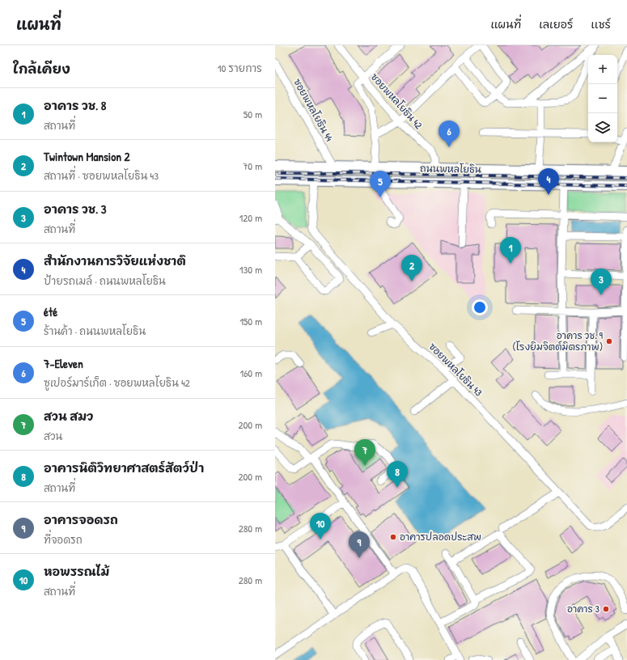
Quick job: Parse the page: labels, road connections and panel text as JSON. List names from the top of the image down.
{
  "streets": {
    "main road": ["ถนนพหลโยธิน"],
    "street": ["ซอยพหลโยธิน 42", "ซอยพหลโยธิน 44", "ซอยพหลโยธิน 43"]
  },
  "crossings": [
    ["ซอยพหลโยธิน 42", "ถนนพหลโยธิน"],
    ["ซอยพหลโยธิน 44", "ถนนพหลโยธิน"],
    ["ถนนพหลโยธิน", "ซอยพหลโยธิน 43"]
  ],
  "places": ["อาคาร วช. 9 (โรงยิมจิตต์มิตรภาพ)", "อาคารปลอดประสพ", "อาคาร 3"],
  "page": {
    "header": "แผนที่",
    "nav": ["แผนที่", "เลเยอร์", "แชร์"],
    "heading": ["ใกล้เคียง", "10 รายการ"],
    "map_buttons": ["+", "−"],
    "list": [
      {
        "mark": "1",
        "name": "อาคาร วช. 8",
        "note": "สถานที่",
        "value": "50 m"
      },
      {
        "mark": "2",
        "name": "Twintown Mansion 2",
        "note": "สถานที่ · ซอยพหลโยธิน 43",
        "value": "70 m"
      },
      {
        "mark": "3",
        "name": "อาคาร วช. 3",
        "note": "สถานที่",
        "value": "120 m"
      },
      {
        "mark": "4",
        "name": "สำนักงานการวิจัยแห่งชาติ",
        "note": "ป้ายรถเมล์ · ถนนพหลโยธิน",
        "value": "130 m"
      },
      {
        "mark": "5",
        "name": "été",
        "note": "ร้านค้า · ถนนพหลโยธิน",
        "value": "150 m"
      },
      {
        "mark": "6",
        "name": "7-Eleven",
        "note": "ซูเปอร์มาร์เก็ต · ซอยพหลโยธิน 42",
        "value": "160 m"
      },
      {
        "mark": "7",
        "name": "สวน สมว",
        "note": "สวน",
        "value": "200 m"
      },
      {
        "mark": "8",
        "name": "อาคารนิติวิทยาศาสตร์สัตว์ป่า",
        "note": "สถานที่",
        "value": "200 m"
      },
      {
        "mark": "9",
        "name": "อาคารจอดรถ",
        "note": "ที่จอดรถ",
        "value": "280 m"
      },
      {
        "mark": "10",
        "name": "หอพรรณไม้",
        "note": "สถานที่",
        "value": "280 m"
      }
    ],
    "pins": [
      "6",
      "4",
      "5",
      "1",
      "2",
      "3",
      "7",
      "8",
      "10",
      "9"
    ]
  }
}
